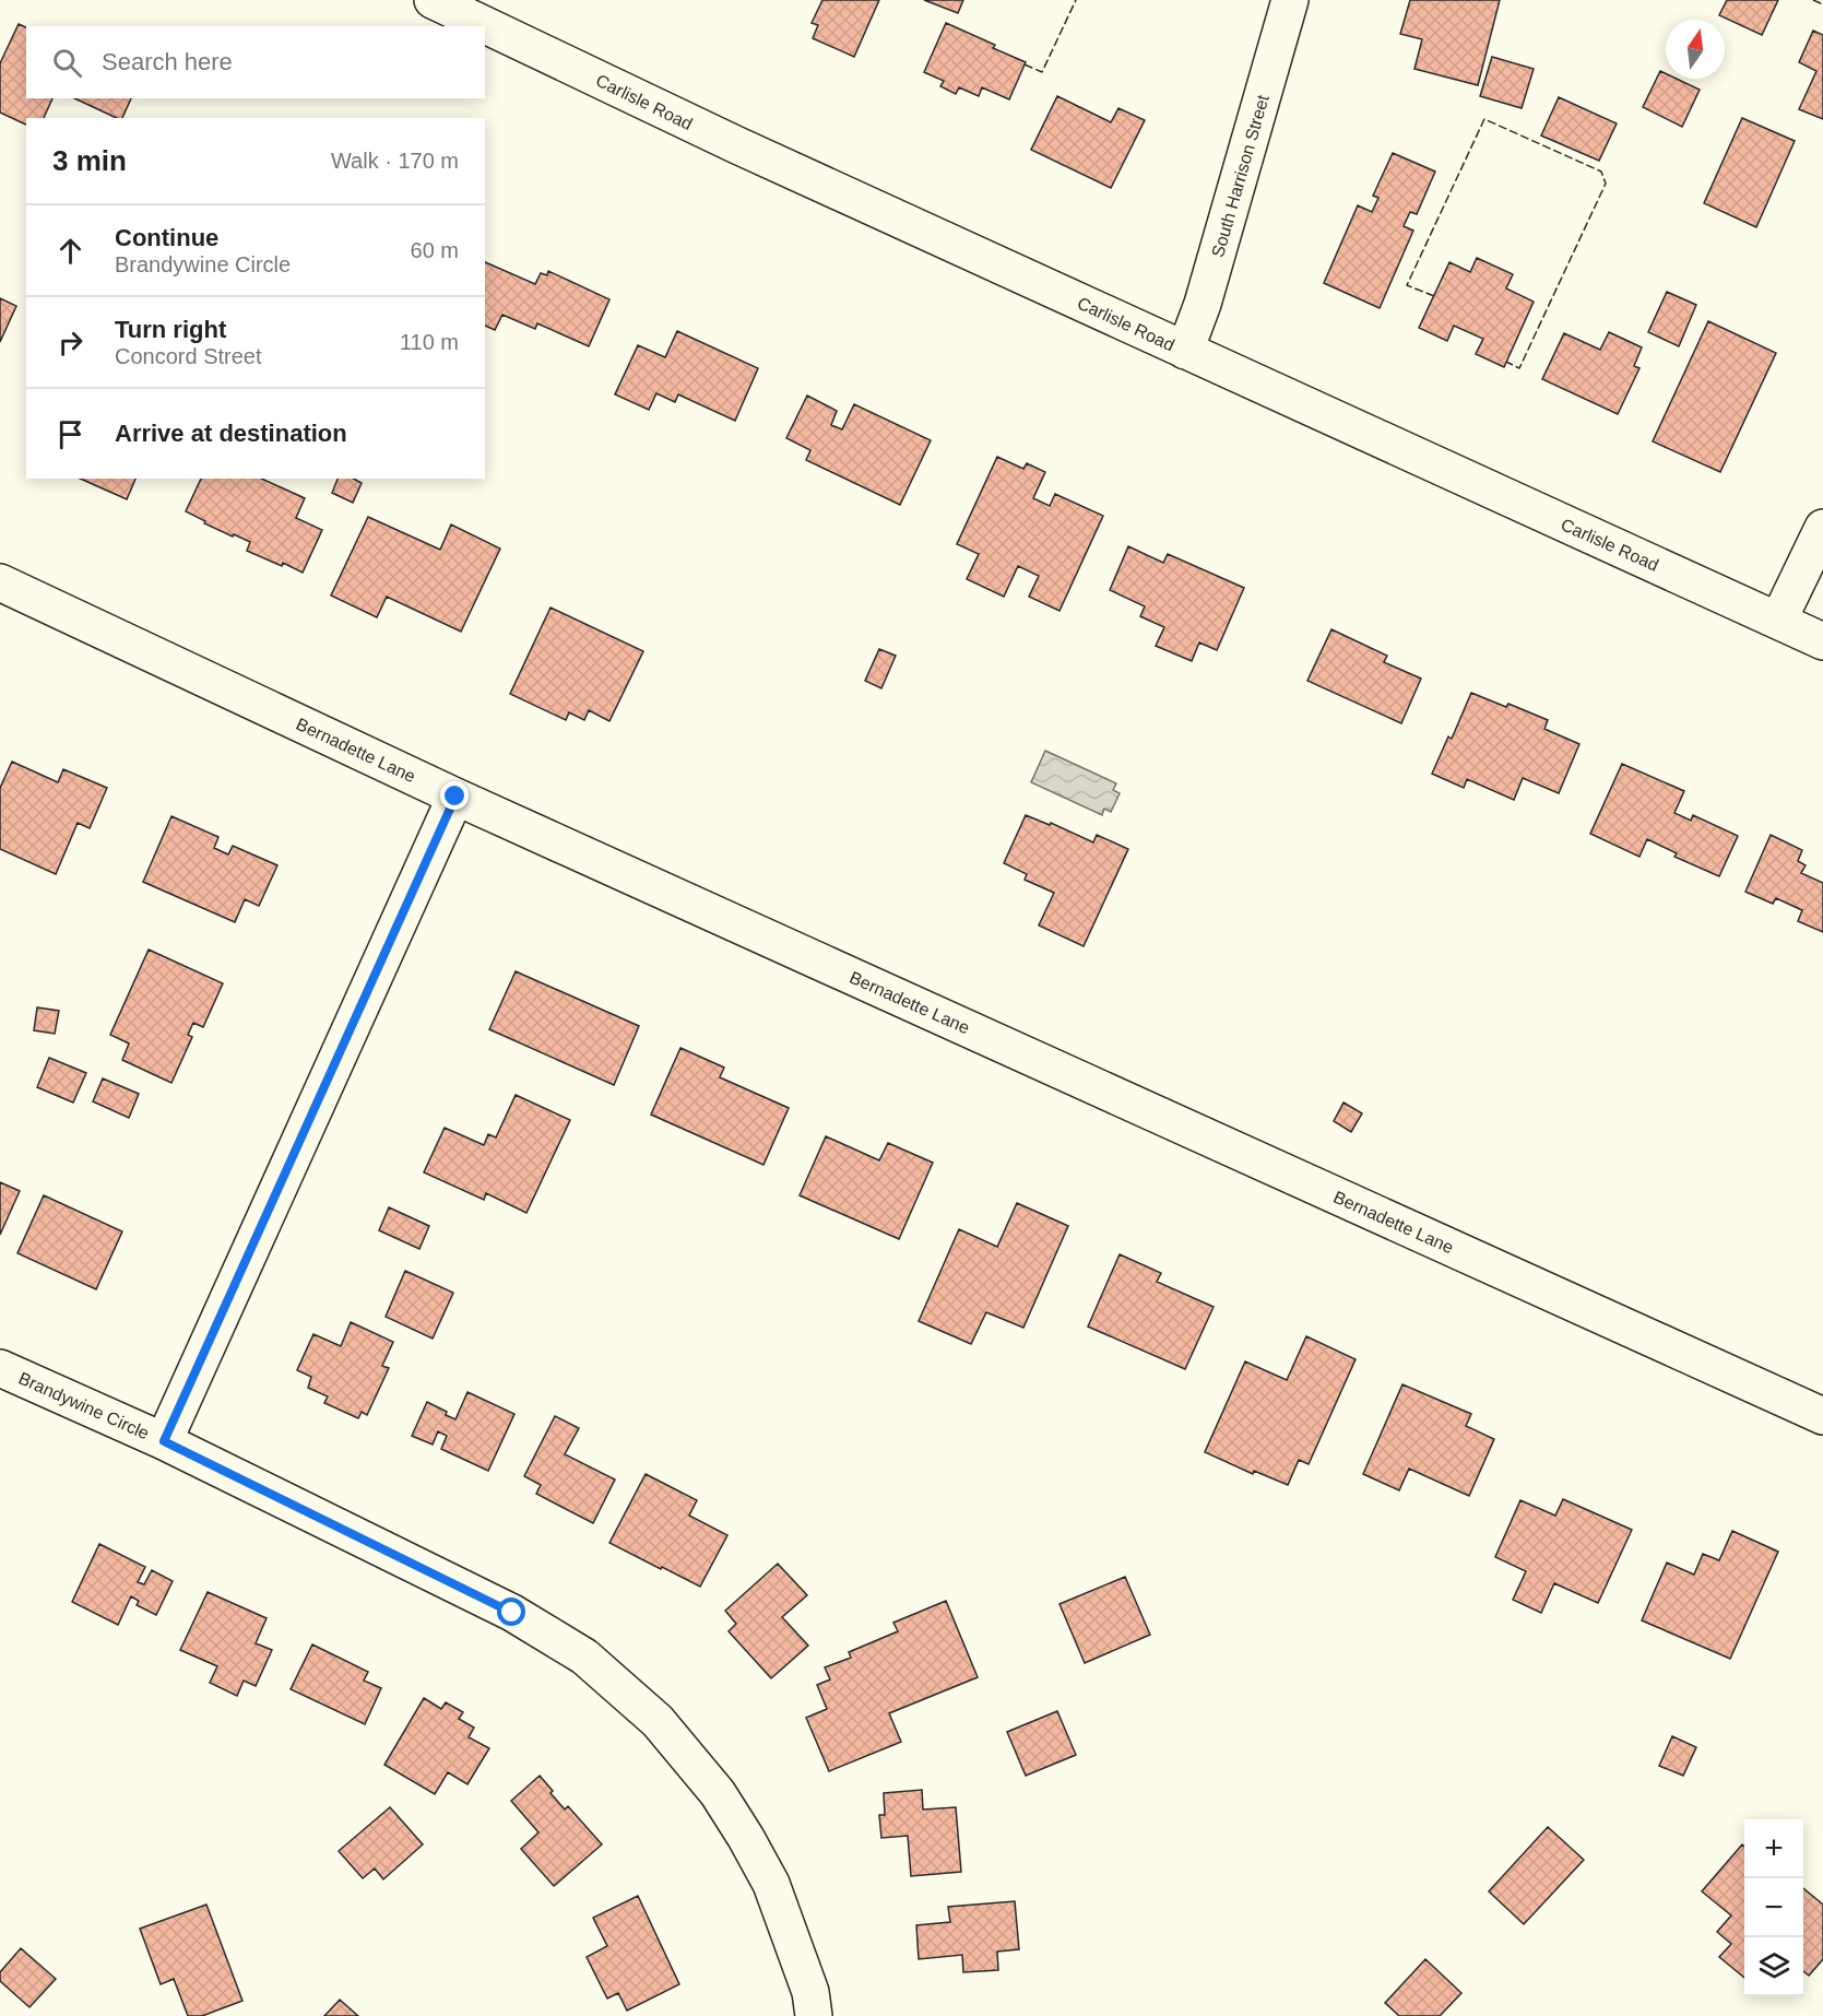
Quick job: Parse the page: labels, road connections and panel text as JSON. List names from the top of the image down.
{
  "streets": {
    "street": [
      "Carlisle Road",
      "South Harrison Street",
      "Bernadette Lane",
      "Brandywine Circle"
    ]
  },
  "crossings": [
    ["Carlisle Road", "South Harrison Street"]
  ],
  "north": "top",
  "page": {
    "search": "Search here",
    "heading": ["3 min", "Walk · 170 m"],
    "list": [
      ["Continue", "Brandywine Circle", "60 m"],
      ["Turn right", "Concord Street", "110 m"],
      "Arrive at destination"
    ],
    "map_buttons": ["+", "−"]
  }
}
